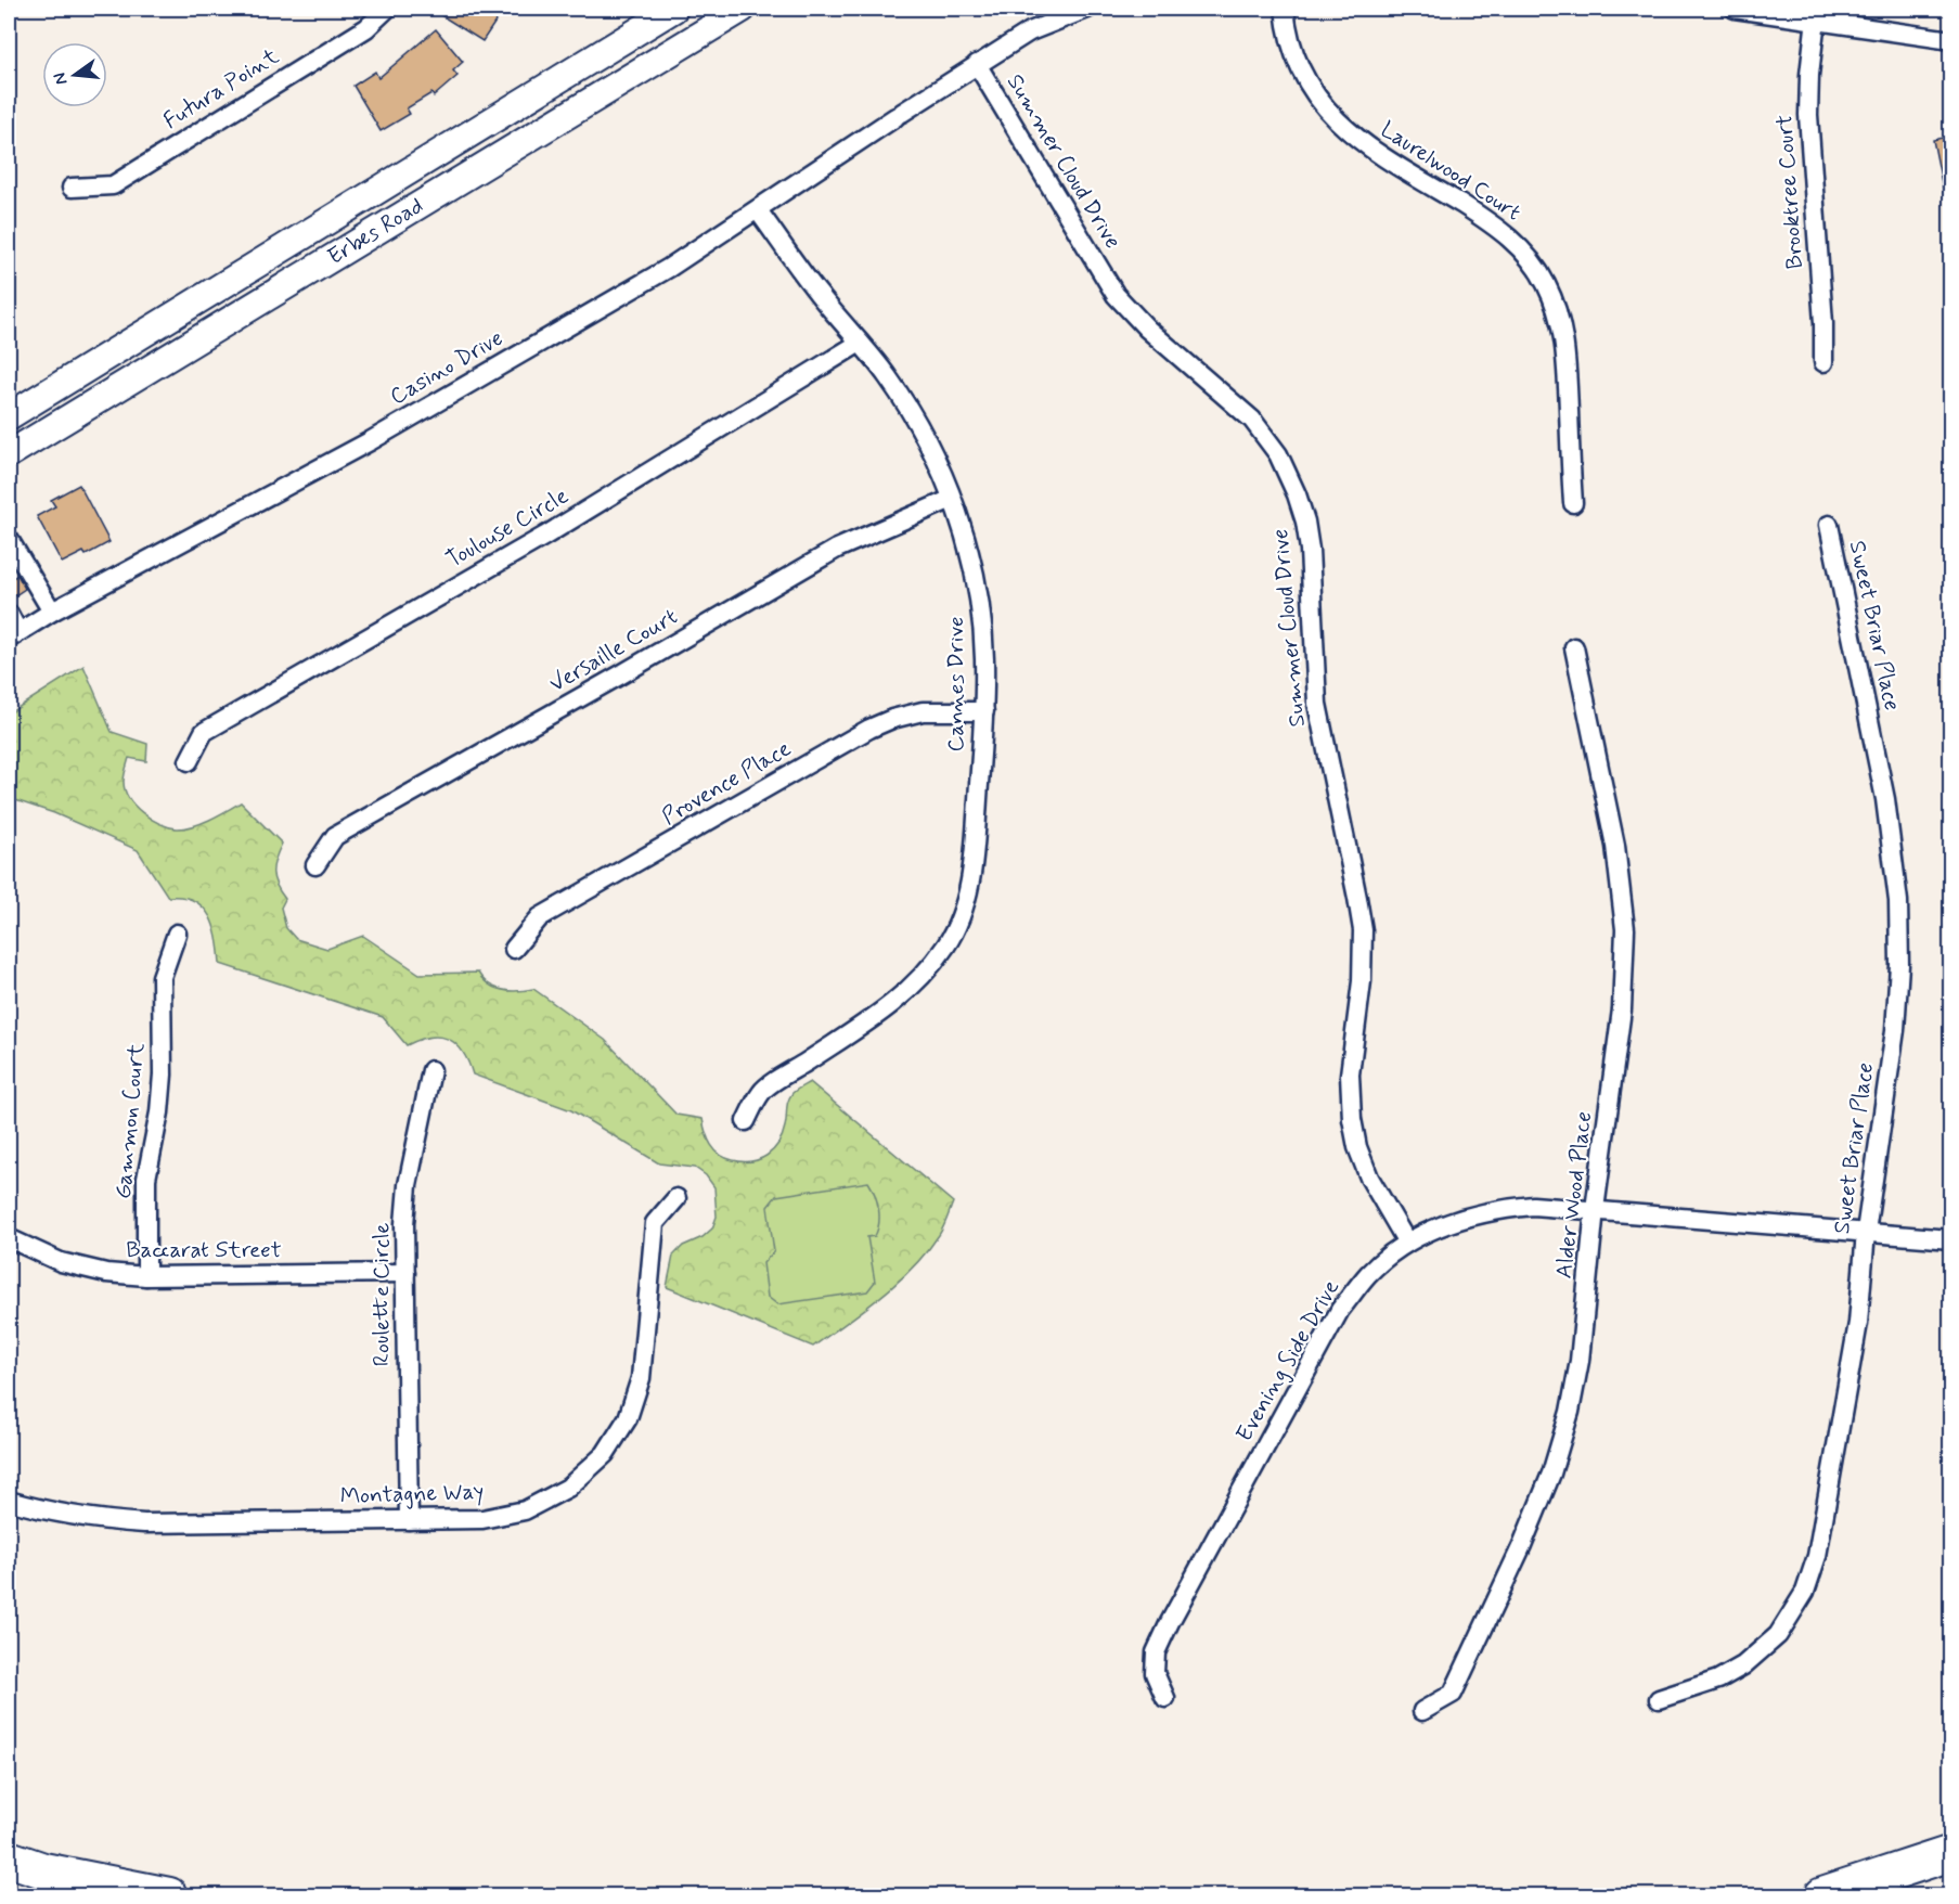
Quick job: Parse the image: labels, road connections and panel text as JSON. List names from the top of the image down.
{
  "streets": {
    "main road": ["Erbes Road"],
    "street": [
      "Futura Point",
      "Summer Cloud Drive",
      "Laurelwood Court",
      "Brooktree Court",
      "Casino Drive",
      "Toulouse Circle",
      "Sweet Briar Place",
      "Versaille Court",
      "Cannes Drive",
      "Provence Place",
      "Gammon Court",
      "Alder Wood Place",
      "Baccarat Street",
      "Roulette Circle",
      "Evening Side Drive",
      "Montagne Way"
    ]
  },
  "crossings": [
    ["Summer Cloud Drive", "Casino Drive"],
    ["Summer Cloud Drive", "Evening Side Drive"],
    ["Casino Drive", "Cannes Drive"],
    ["Toulouse Circle", "Cannes Drive"],
    ["Sweet Briar Place", "Evening Side Drive"],
    ["Versaille Court", "Cannes Drive"],
    ["Cannes Drive", "Provence Place"],
    ["Gammon Court", "Baccarat Street"],
    ["Alder Wood Place", "Evening Side Drive"],
    ["Baccarat Street", "Roulette Circle"],
    ["Roulette Circle", "Montagne Way"]
  ],
  "north": "left"
}
